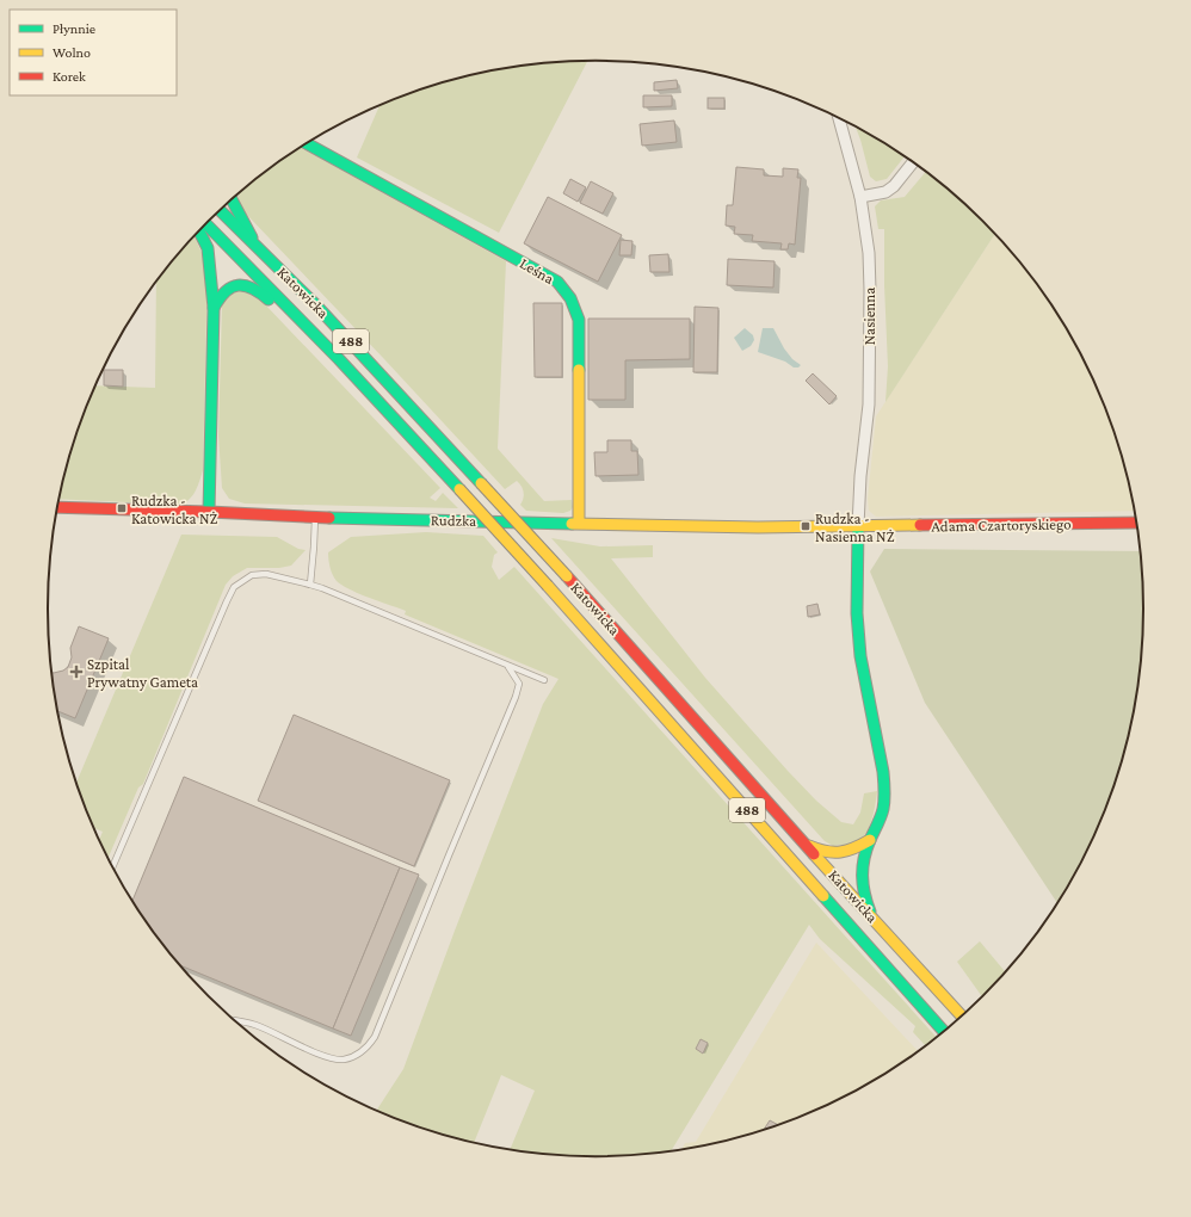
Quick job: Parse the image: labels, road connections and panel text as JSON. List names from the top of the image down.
{
  "streets": {
    "main road": [
      "Leśna",
      "Katowicka",
      "488",
      "Rudzka",
      "Adama Czartoryskiego"
    ],
    "street": ["Nasienna"]
  },
  "crossings": [
    ["Leśna", "Rudzka"],
    ["Nasienna", "Rudzka"],
    ["Nasienna", "Adama Czartoryskiego"],
    ["Rudzka", "Adama Czartoryskiego"]
  ],
  "places": {
    "transit": ["Rudzka - Katowicka NŻ", "Rudzka - Nasienna NŻ"],
    "health": ["Szpital Prywatny Gameta"]
  },
  "legend": ["Płynnie", "Wolno", "Korek"]
}
